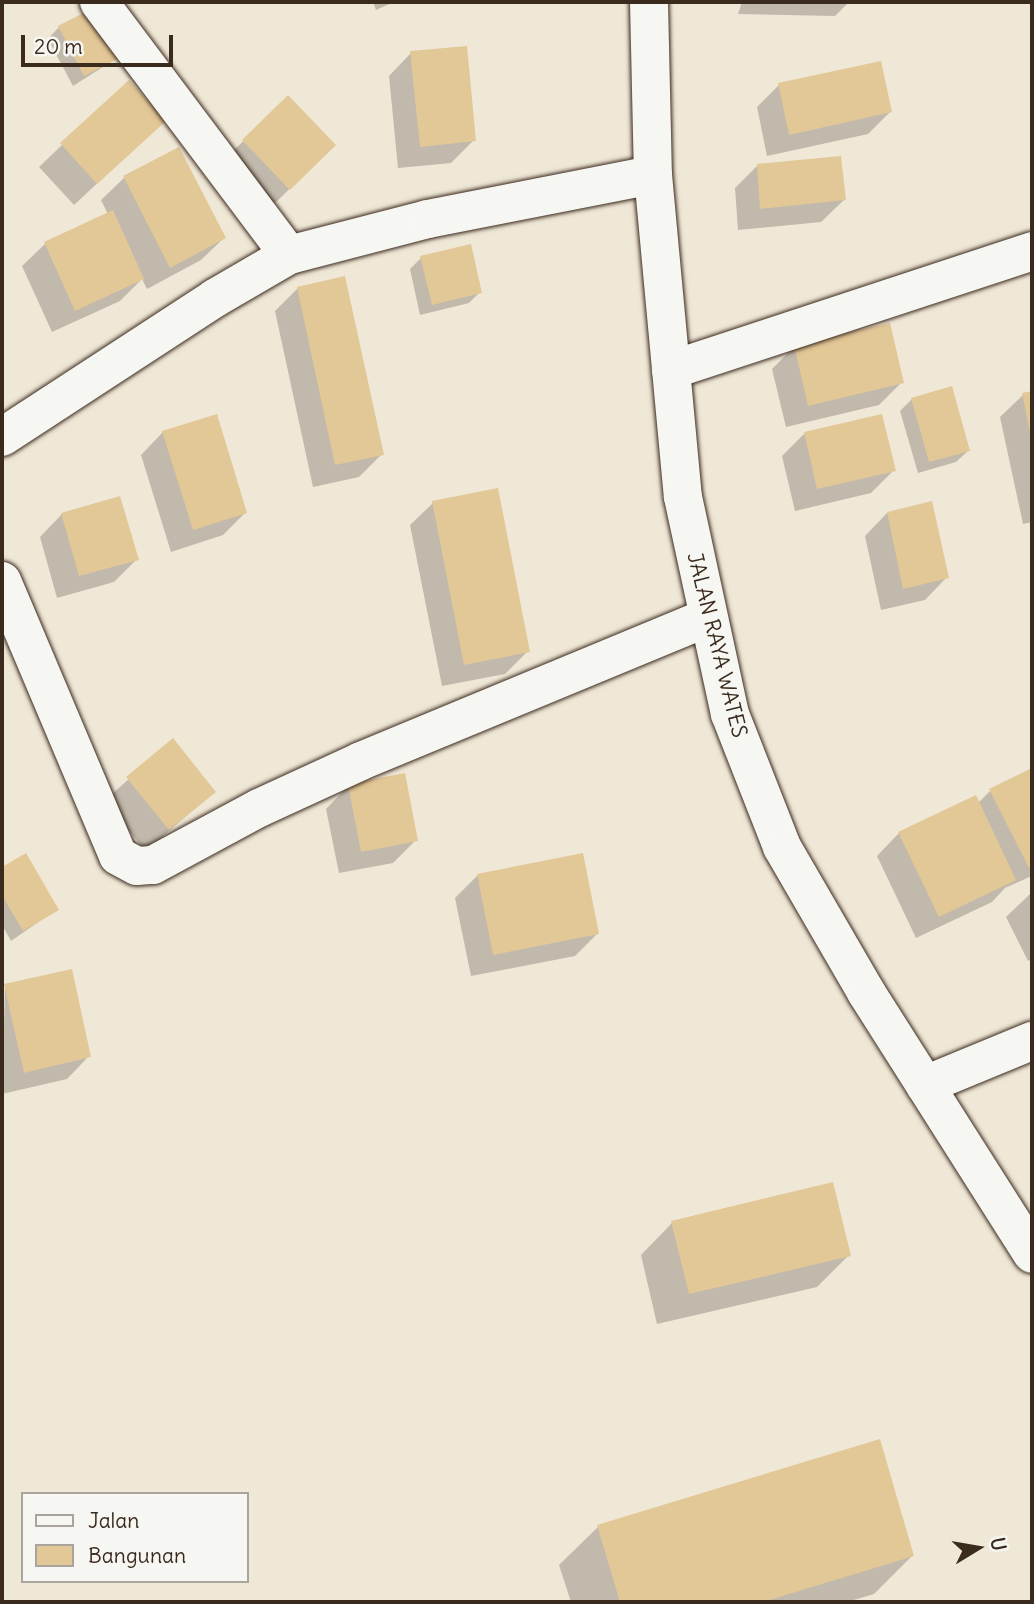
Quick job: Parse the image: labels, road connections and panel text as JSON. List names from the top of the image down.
{
  "streets": {
    "main road": ["JALAN RAYA WATES"]
  },
  "legend": ["Jalan", "Bangunan"],
  "scale_bar": "20 m",
  "north": "right"
}
